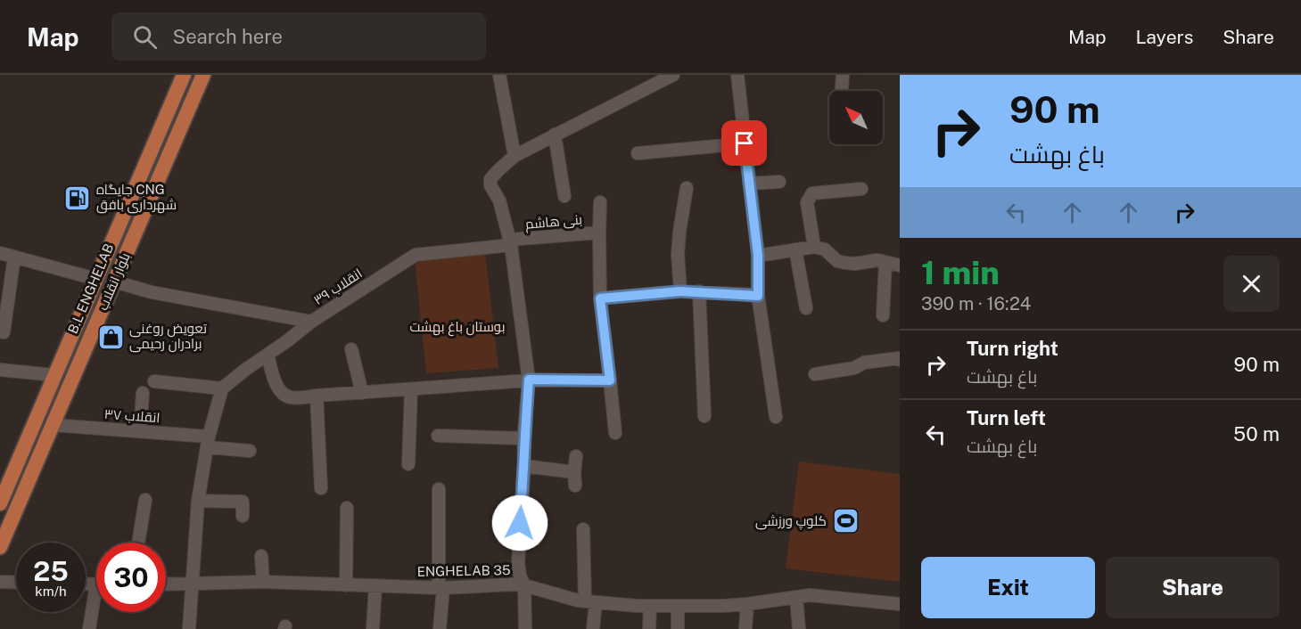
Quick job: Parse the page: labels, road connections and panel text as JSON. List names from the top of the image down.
{
  "streets": {
    "main road": ["بلوار انقلاب", "B.L ENGHELAB"],
    "street": [
      "بنی هاشم",
      "انقلاب ۳۹",
      "انقلاب ۳۷",
      "ENGHELAB 35"
    ]
  },
  "crossings": [
    ["بنی هاشم", "انقلاب ۳۹"],
    ["بلوار انقلاب", "انقلاب ۳۹"],
    ["بلوار انقلاب", "انقلاب ۳۷"]
  ],
  "parks": ["بوستان باغ بهشت"],
  "places": {
    "fuel station": ["جایگاه CNG شهرداری بافق"],
    "shop": ["تعویض روغنی برادران رحیمی"],
    "sports": ["کلوپ ورزشی"]
  },
  "north": "top left",
  "page": {
    "header": "Map",
    "search": "Search here",
    "nav": ["Map", "Layers", "Share"],
    "turn": ["90 m", "باغ بهشت"],
    "heading": ["1 min", "390 m · 16:24"],
    "list": [
      {
        "name": "Turn right",
        "note": "باغ بهشت",
        "value": "90 m"
      },
      {
        "name": "Turn left",
        "note": "باغ بهشت",
        "value": "50 m"
      }
    ],
    "speed": "25 km/h",
    "limit": "30",
    "buttons": ["Exit", "Share"]
  }
}
